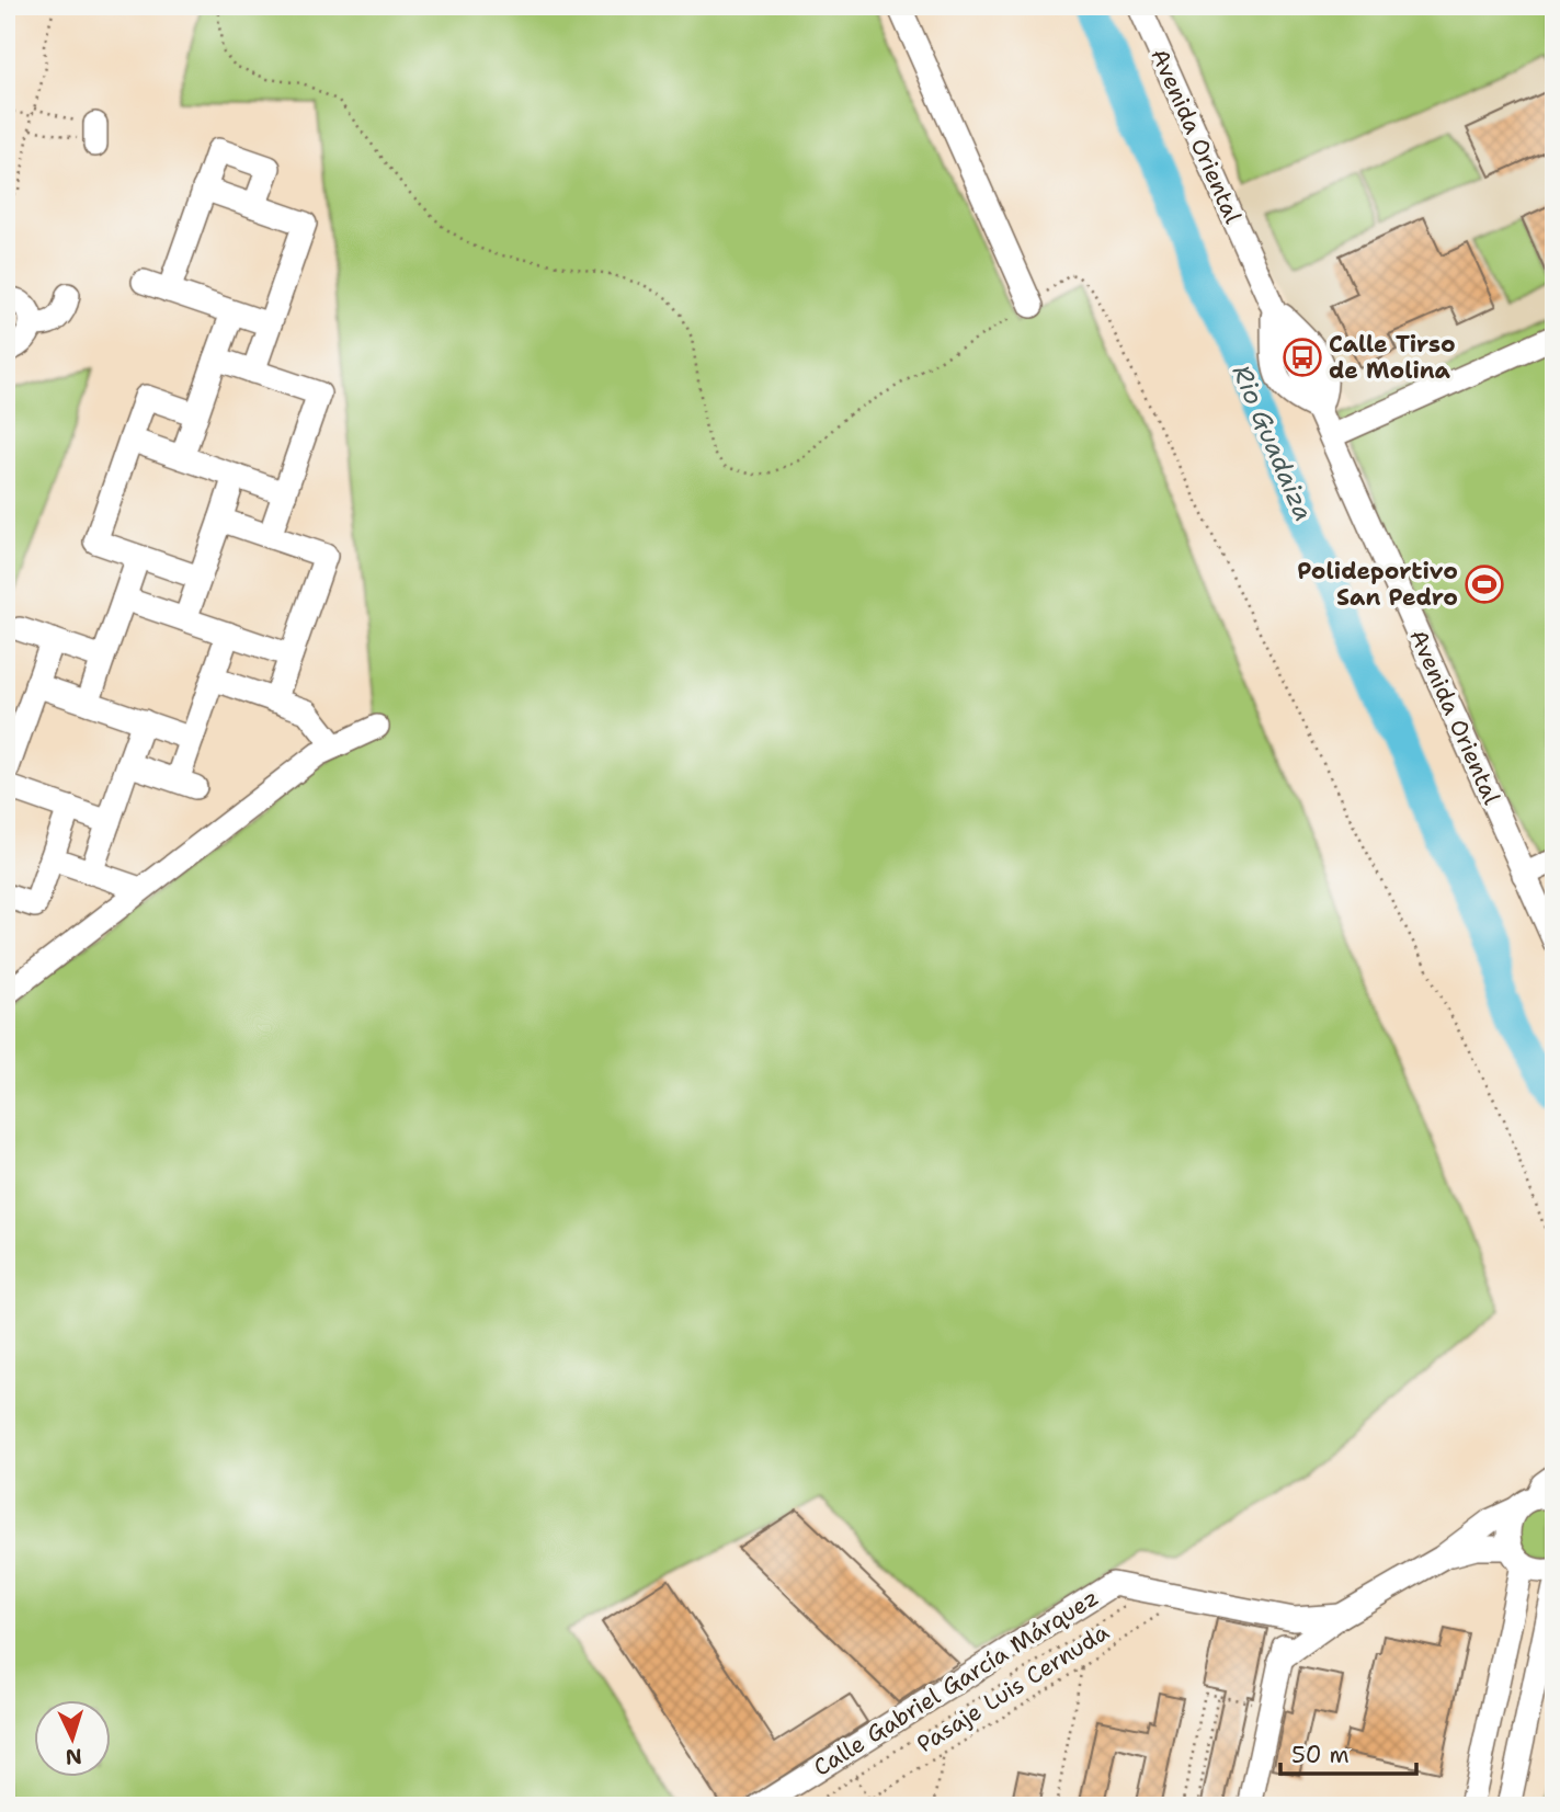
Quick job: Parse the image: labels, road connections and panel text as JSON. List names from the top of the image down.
{
  "streets": {
    "street": ["Avenida Oriental", "Calle Gabriel García Márquez"],
    "path": ["Pasaje Luis Cernuda"]
  },
  "crossings": [
    ["Calle Gabriel García Márquez", "Pasaje Luis Cernuda"]
  ],
  "water": ["Rio Guadaiza"],
  "places": {
    "bus stop": ["Calle Tirso de Molina"],
    "sports": ["Polideportivo San Pedro"]
  },
  "scale_bar": "50 m",
  "north": "bottom"
}
